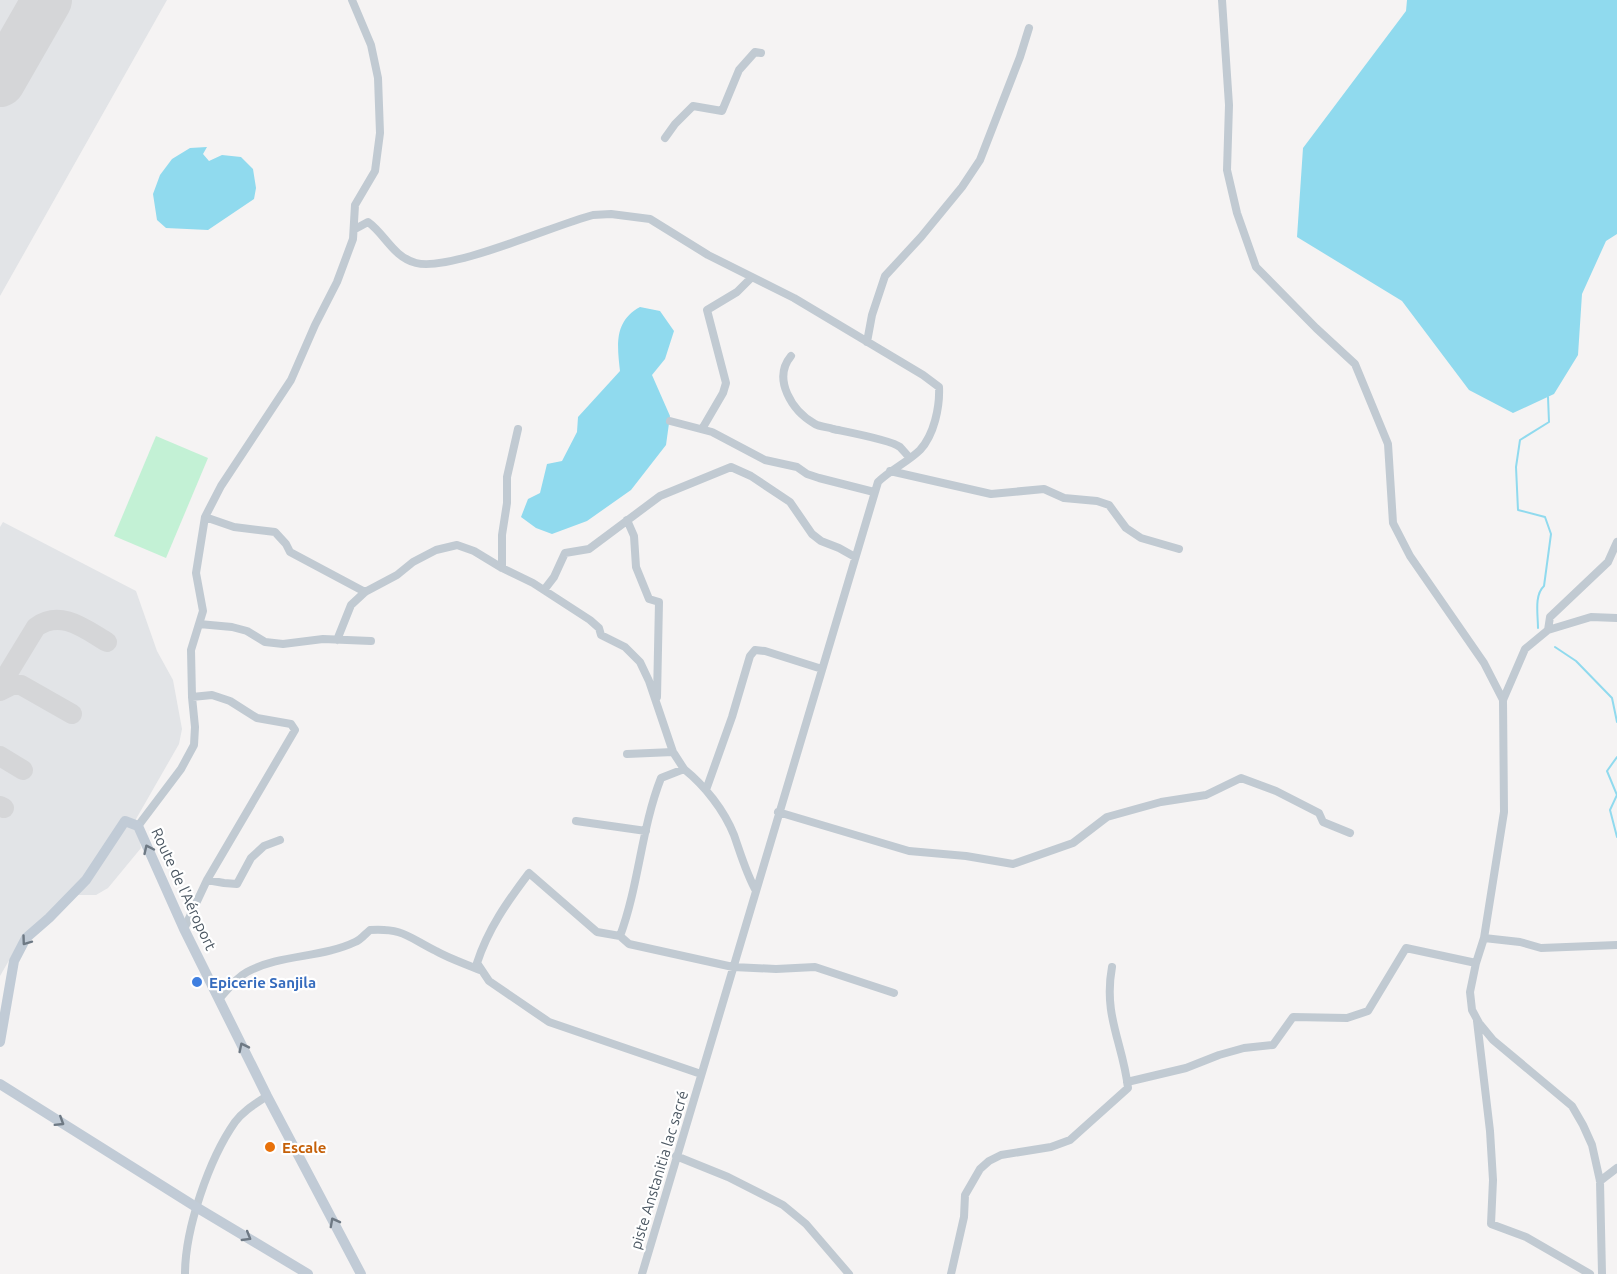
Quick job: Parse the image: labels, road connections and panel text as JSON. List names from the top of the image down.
{
  "streets": {
    "main road": ["Route de l'Aéroport"],
    "street": ["piste Anstanitia lac sacré"]
  },
  "places": ["Epicerie Sanjila", "Escale"]
}
